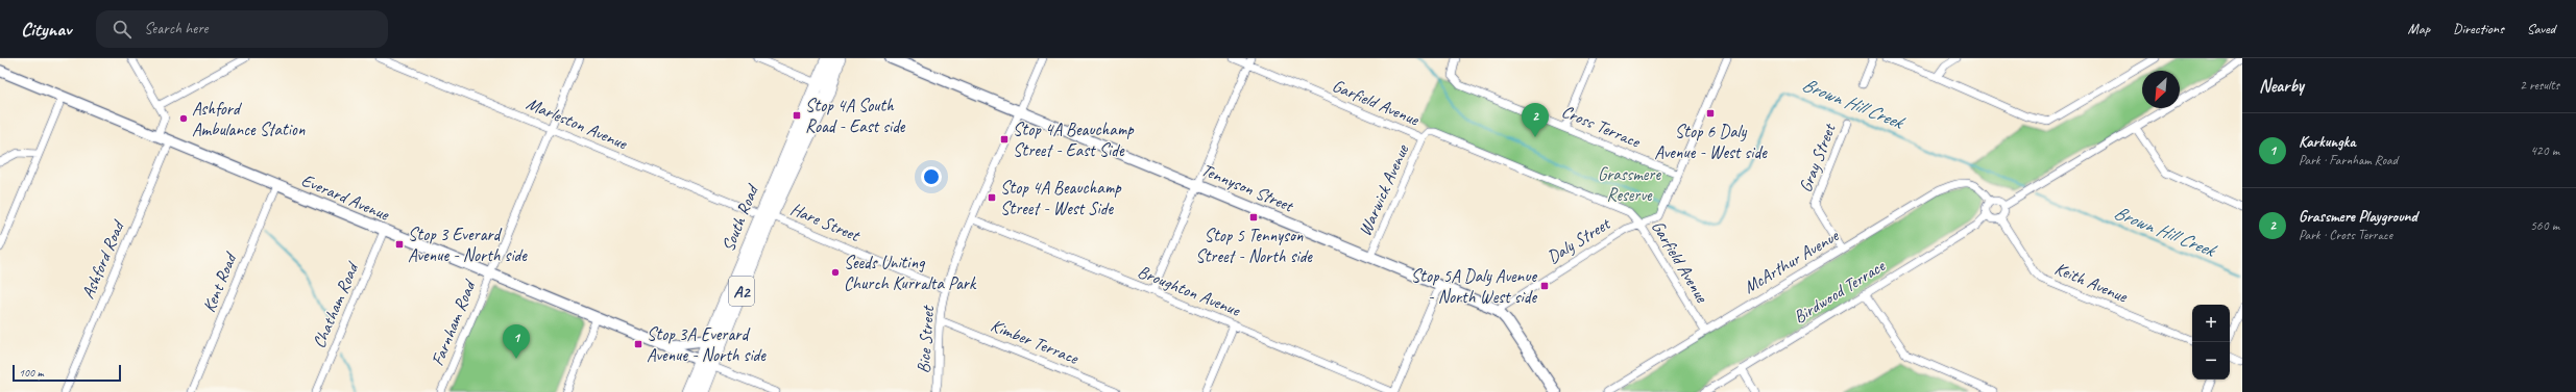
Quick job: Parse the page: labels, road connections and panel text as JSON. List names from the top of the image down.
{
  "streets": {
    "highway": ["South Road", "A2"],
    "street": [
      "Garfield Avenue",
      "Marleston Avenue",
      "Cross Terrace",
      "Gray Street",
      "Tennyson Street",
      "Warwick Avenue",
      "Everard Avenue",
      "Hare Street",
      "Daly Street",
      "Ashford Road",
      "McArthur Avenue",
      "Keith Avenue",
      "Kent Road",
      "Broughton Avenue",
      "Birdwood Terrace",
      "Chatham Road",
      "Farnham Road",
      "Bice Street",
      "Kimber Terrace"
    ]
  },
  "crossings": [
    ["Garfield Avenue", "Warwick Avenue"],
    ["Garfield Avenue", "Daly Street"],
    ["Garfield Avenue", "McArthur Avenue"],
    ["Marleston Avenue", "South Road"],
    ["Marleston Avenue", "Hare Street"],
    ["Marleston Avenue", "Farnham Road"],
    ["Cross Terrace", "Daly Street"],
    ["Gray Street", "McArthur Avenue"],
    ["Tennyson Street", "Warwick Avenue"],
    ["Tennyson Street", "Daly Street"],
    ["Tennyson Street", "Bice Street"],
    ["Everard Avenue", "South Road"],
    ["Everard Avenue", "Ashford Road"],
    ["Everard Avenue", "Kent Road"],
    ["Everard Avenue", "Chatham Road"],
    ["Everard Avenue", "Farnham Road"],
    ["South Road", "Hare Street"],
    ["Hare Street", "Bice Street"],
    ["McArthur Avenue", "Keith Avenue"],
    ["McArthur Avenue", "Birdwood Terrace"],
    ["Keith Avenue", "Birdwood Terrace"],
    ["Broughton Avenue", "Bice Street"],
    ["Bice Street", "Kimber Terrace"]
  ],
  "water": ["Brown Hill Creek"],
  "parks": ["Grassmere Reserve"],
  "places": {
    "transit": [
      "Stop 6 Daly Avenue - West side",
      "Stop 4A South Road - East side",
      "Stop 4A Beauchamp Street - East Side",
      "Stop 4A Beauchamp Street - West Side",
      "Stop 5 Tennyson Street - North side",
      "Stop 3 Everard Avenue - North side",
      "Stop 5A Daly Avenue - North West side",
      "Stop 3A Everard Avenue - North side"
    ],
    "other": ["Ashford Ambulance Station", "Seeds Uniting Church Kurralta Park"]
  },
  "scale_bar": "100 m",
  "north": "bottom left",
  "page": {
    "header": "Citynav",
    "search": "Search here",
    "nav": ["Map", "Directions", "Saved"],
    "heading": ["Nearby", "2 results"],
    "pins": ["2", "1"],
    "list": [
      {
        "mark": "1",
        "name": "Karkungka",
        "note": "Park · Farnham Road",
        "value": "420 m"
      },
      {
        "mark": "2",
        "name": "Grassmere Playground",
        "note": "Park · Cross Terrace",
        "value": "560 m"
      }
    ],
    "map_buttons": ["+", "−"],
    "scale": "100 m"
  }
}
